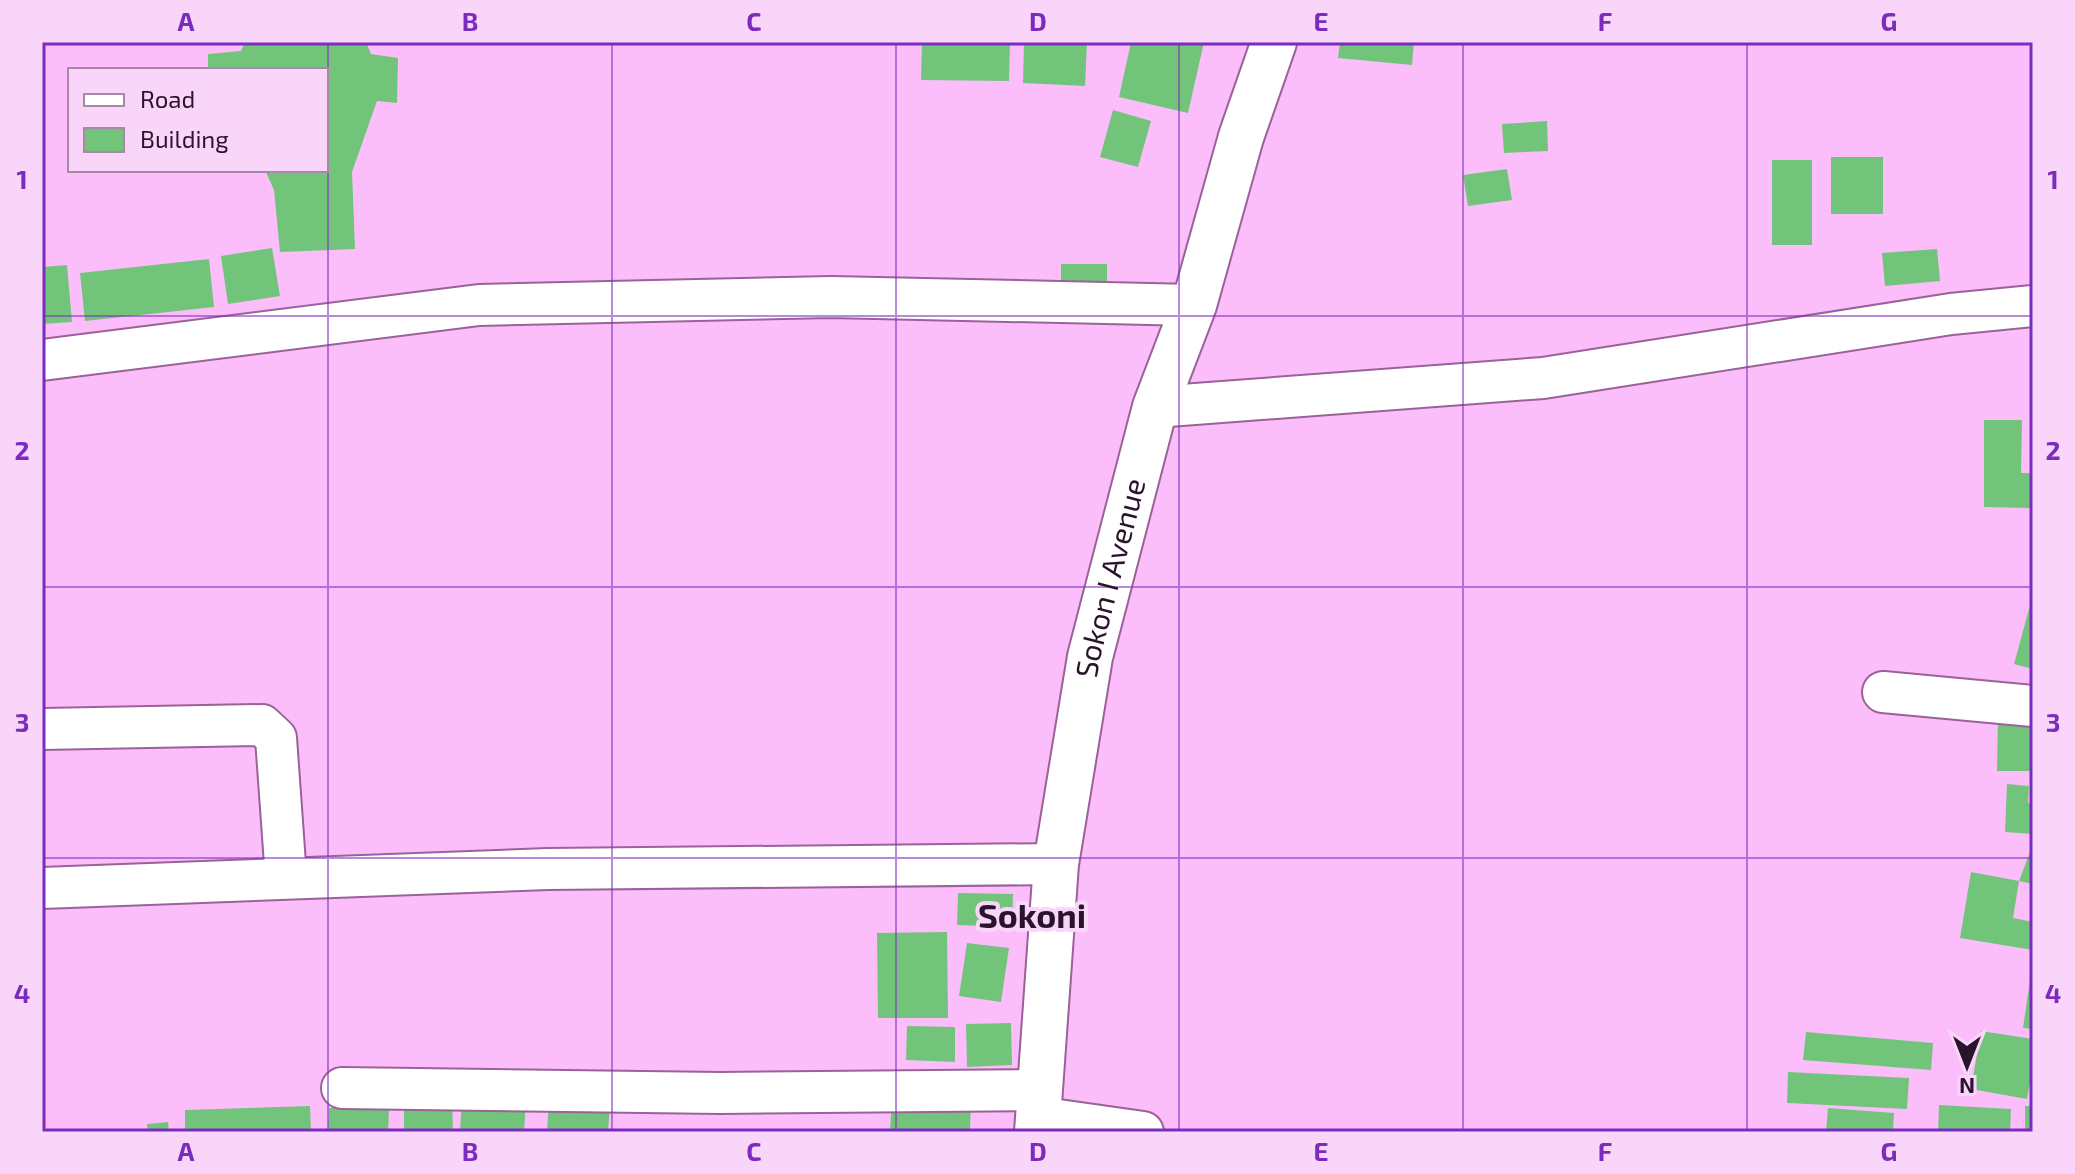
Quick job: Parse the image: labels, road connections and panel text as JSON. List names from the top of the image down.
{
  "streets": {
    "street": ["Sokon I Avenue"]
  },
  "districts": ["Sokoni"],
  "legend": ["Road", "Building"],
  "north": "bottom",
  "grid": {
    "columns": [
      "A",
      "B",
      "C",
      "D",
      "E",
      "F",
      "G"
    ],
    "rows": [
      "1",
      "2",
      "3",
      "4"
    ]
  }
}
